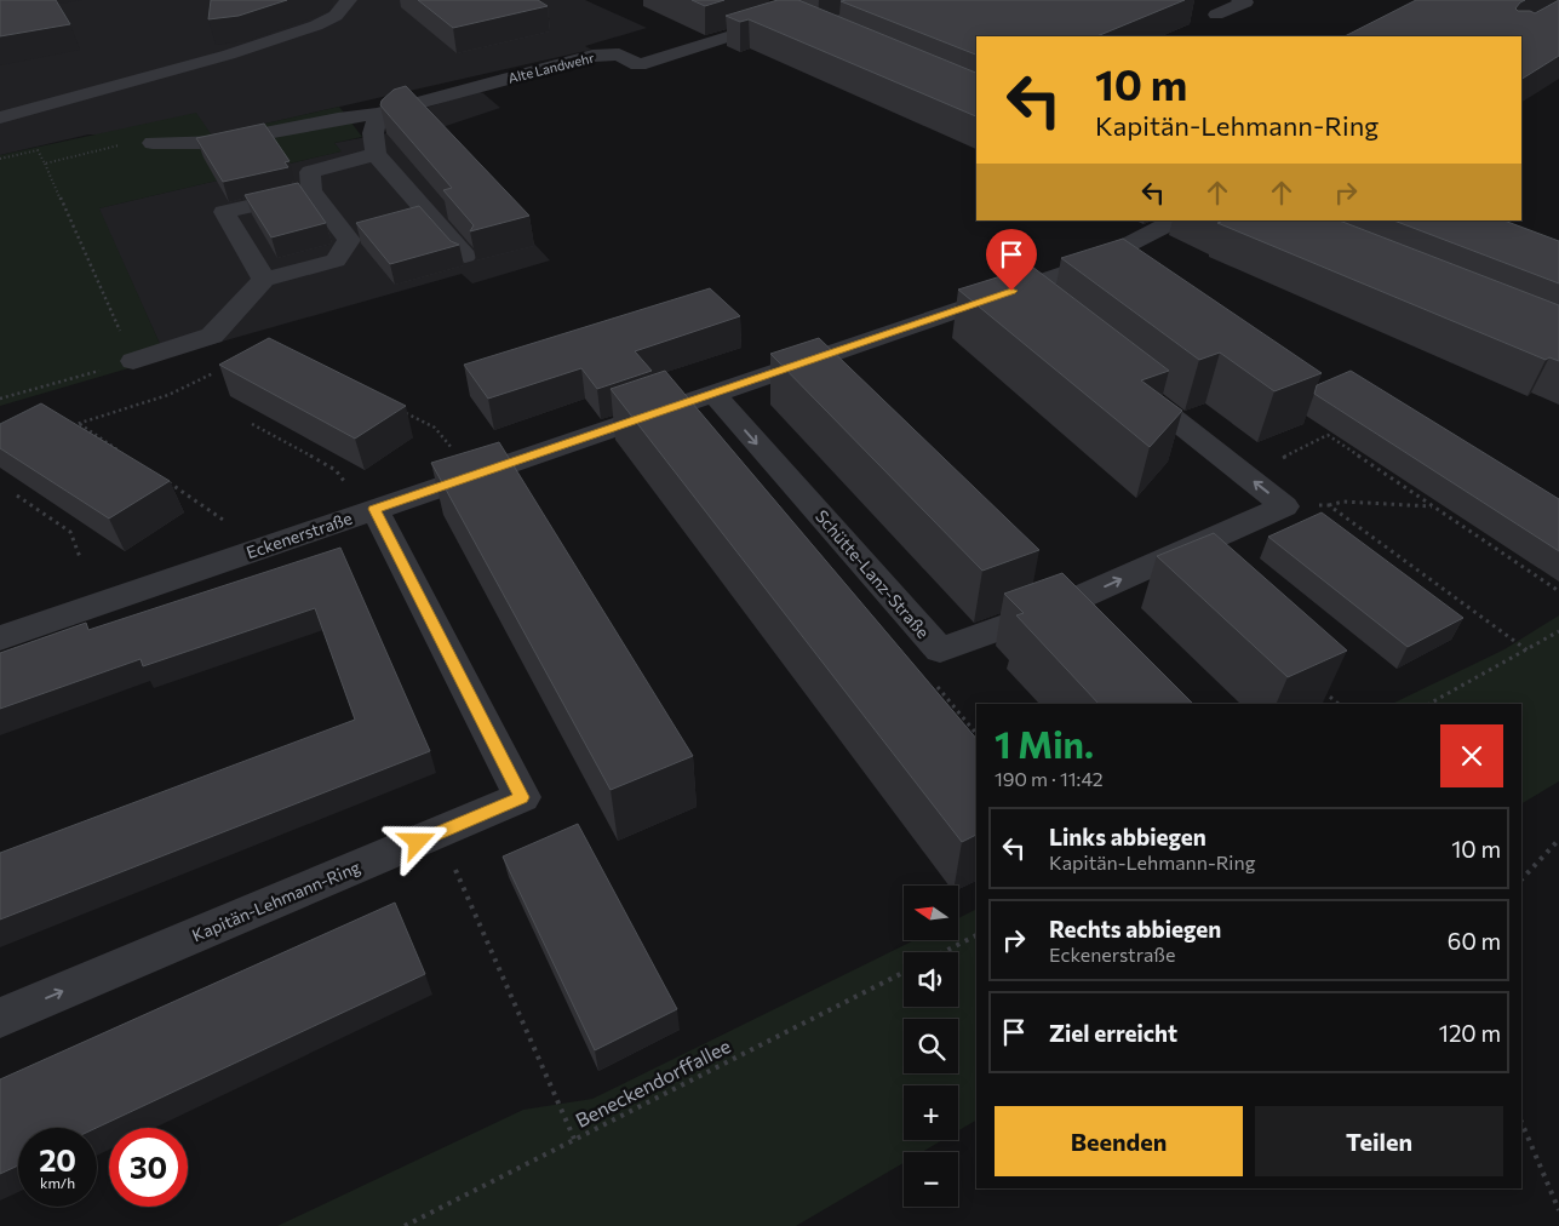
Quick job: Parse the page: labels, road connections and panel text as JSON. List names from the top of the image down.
{
  "streets": {
    "street": [
      "Alte Landwehr",
      "Eckenerstraße",
      "Schütte-Lanz-Straße",
      "Kapitän-Lehmann-Ring"
    ],
    "path": ["Beneckendorffallee"]
  },
  "crossings": [
    ["Eckenerstraße", "Schütte-Lanz-Straße"],
    ["Eckenerstraße", "Kapitän-Lehmann-Ring"]
  ],
  "one_way": ["Schütte-Lanz-Straße", "Kapitän-Lehmann-Ring"],
  "north": "left",
  "page": {
    "turn": ["10 m", "Kapitän-Lehmann-Ring"],
    "heading": ["1 Min.", "190 m · 11:42"],
    "list": [
      {
        "name": "Links abbiegen",
        "note": "Kapitän-Lehmann-Ring",
        "value": "10 m"
      },
      {
        "name": "Rechts abbiegen",
        "note": "Eckenerstraße",
        "value": "60 m"
      },
      {
        "name": "Ziel erreicht",
        "value": "120 m"
      }
    ],
    "map_buttons": ["+", "−"],
    "buttons": ["Beenden", "Teilen"],
    "speed": "20 km/h",
    "limit": "30"
  }
}
